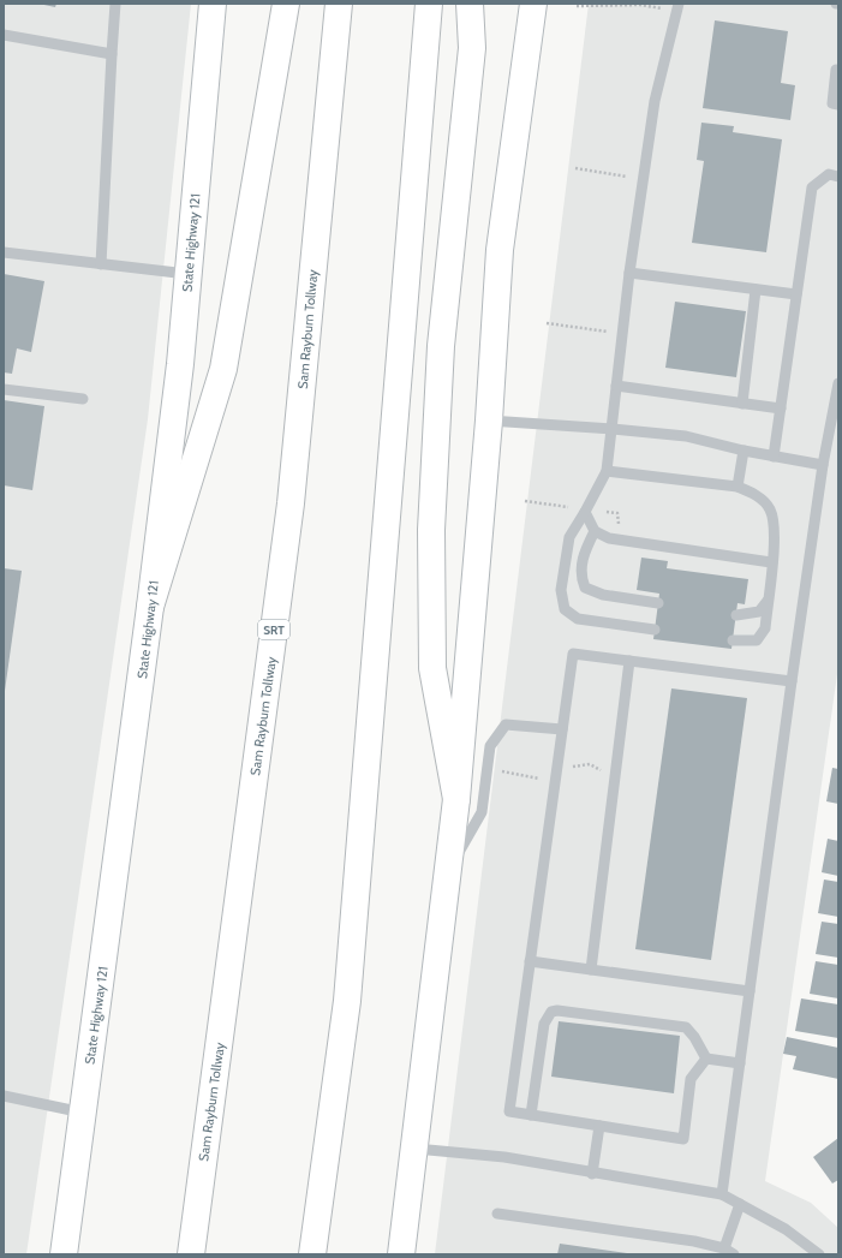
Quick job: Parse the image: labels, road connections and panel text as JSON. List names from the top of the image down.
{
  "streets": {
    "main road": ["State Highway 121", "Sam Rayburn Tollway", "SRT"]
  }
}
